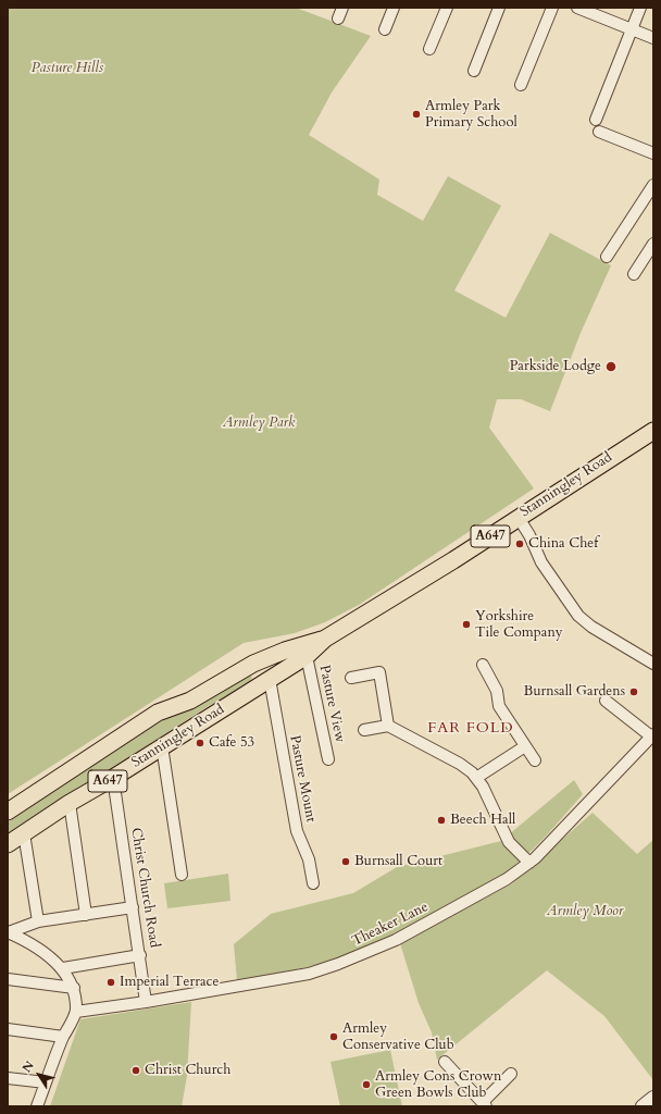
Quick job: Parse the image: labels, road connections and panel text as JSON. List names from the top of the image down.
{
  "streets": {
    "main road": ["Stanningley Road", "A647"],
    "street": [
      "Pasture View",
      "Pasture Mount",
      "Christ Church Road",
      "Theaker Lane"
    ]
  },
  "crossings": [
    ["Stanningley Road", "Pasture View"],
    ["Stanningley Road", "Pasture Mount"],
    ["Stanningley Road", "Christ Church Road"],
    ["Christ Church Road", "Theaker Lane"]
  ],
  "districts": ["FAR FOLD"],
  "parks": ["Pasture Hills", "Armley Park", "Armley Moor"],
  "places": [
    "Armley Park Primary School",
    "Parkside Lodge",
    "China Chef",
    "Yorkshire Tile Company",
    "Burnsall Gardens",
    "Cafe 53",
    "Beech Hall",
    "Burnsall Court",
    "Imperial Terrace",
    "Armley Conservative Club",
    "Christ Church",
    "Armley Cons Crown Green Bowls Club"
  ],
  "north": "top left"
}
